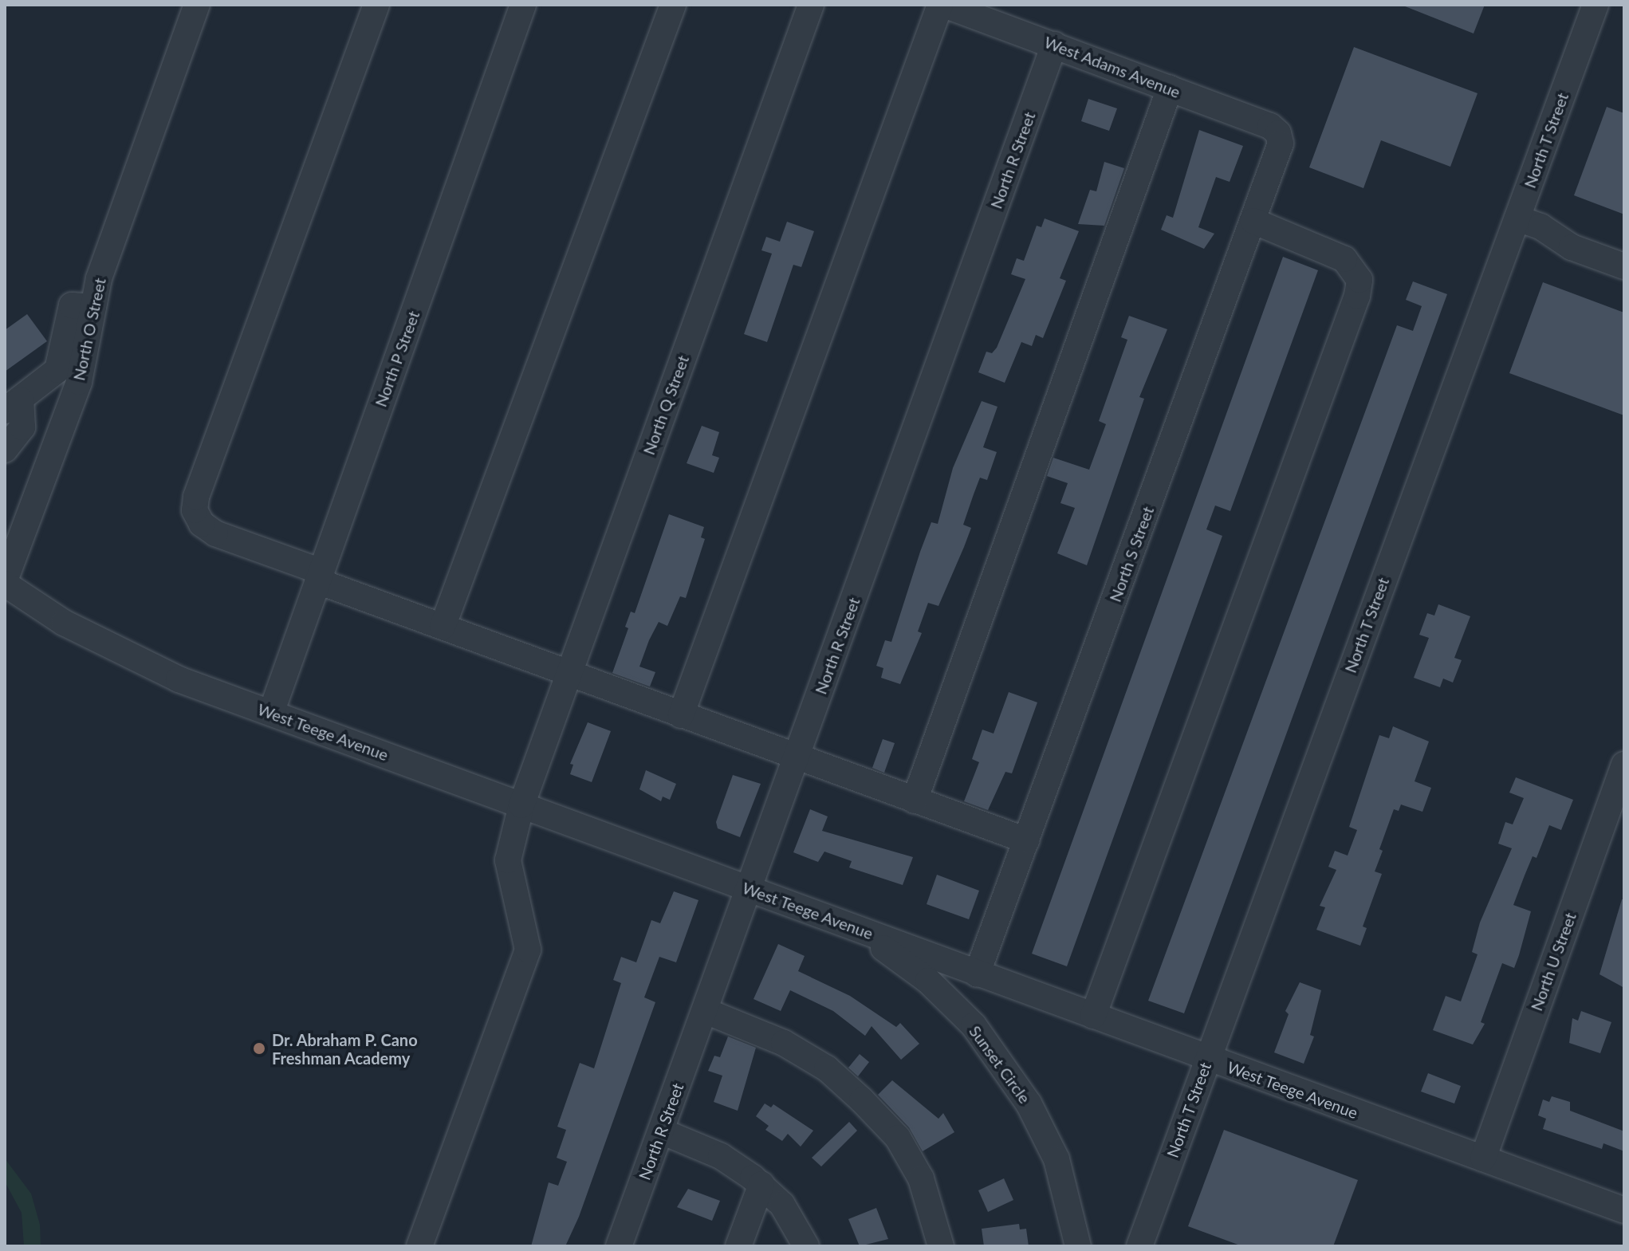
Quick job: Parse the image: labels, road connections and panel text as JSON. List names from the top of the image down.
{
  "streets": {
    "street": [
      "West Adams Avenue",
      "North T Street",
      "North R Street",
      "North O Street",
      "North P Street",
      "North Q Street",
      "North S Street",
      "West Teege Avenue",
      "North U Street",
      "Sunset Circle"
    ]
  },
  "crossings": [
    ["West Adams Avenue", "North R Street"],
    ["West Adams Avenue", "North S Street"],
    ["North T Street", "West Teege Avenue"],
    ["North R Street", "West Teege Avenue"],
    ["North O Street", "West Teege Avenue"],
    ["North P Street", "West Teege Avenue"],
    ["North Q Street", "West Teege Avenue"],
    ["North S Street", "West Teege Avenue"],
    ["West Teege Avenue", "North U Street"],
    ["West Teege Avenue", "Sunset Circle"]
  ],
  "places": ["Dr. Abraham P. Cano Freshman Academy"]
}
